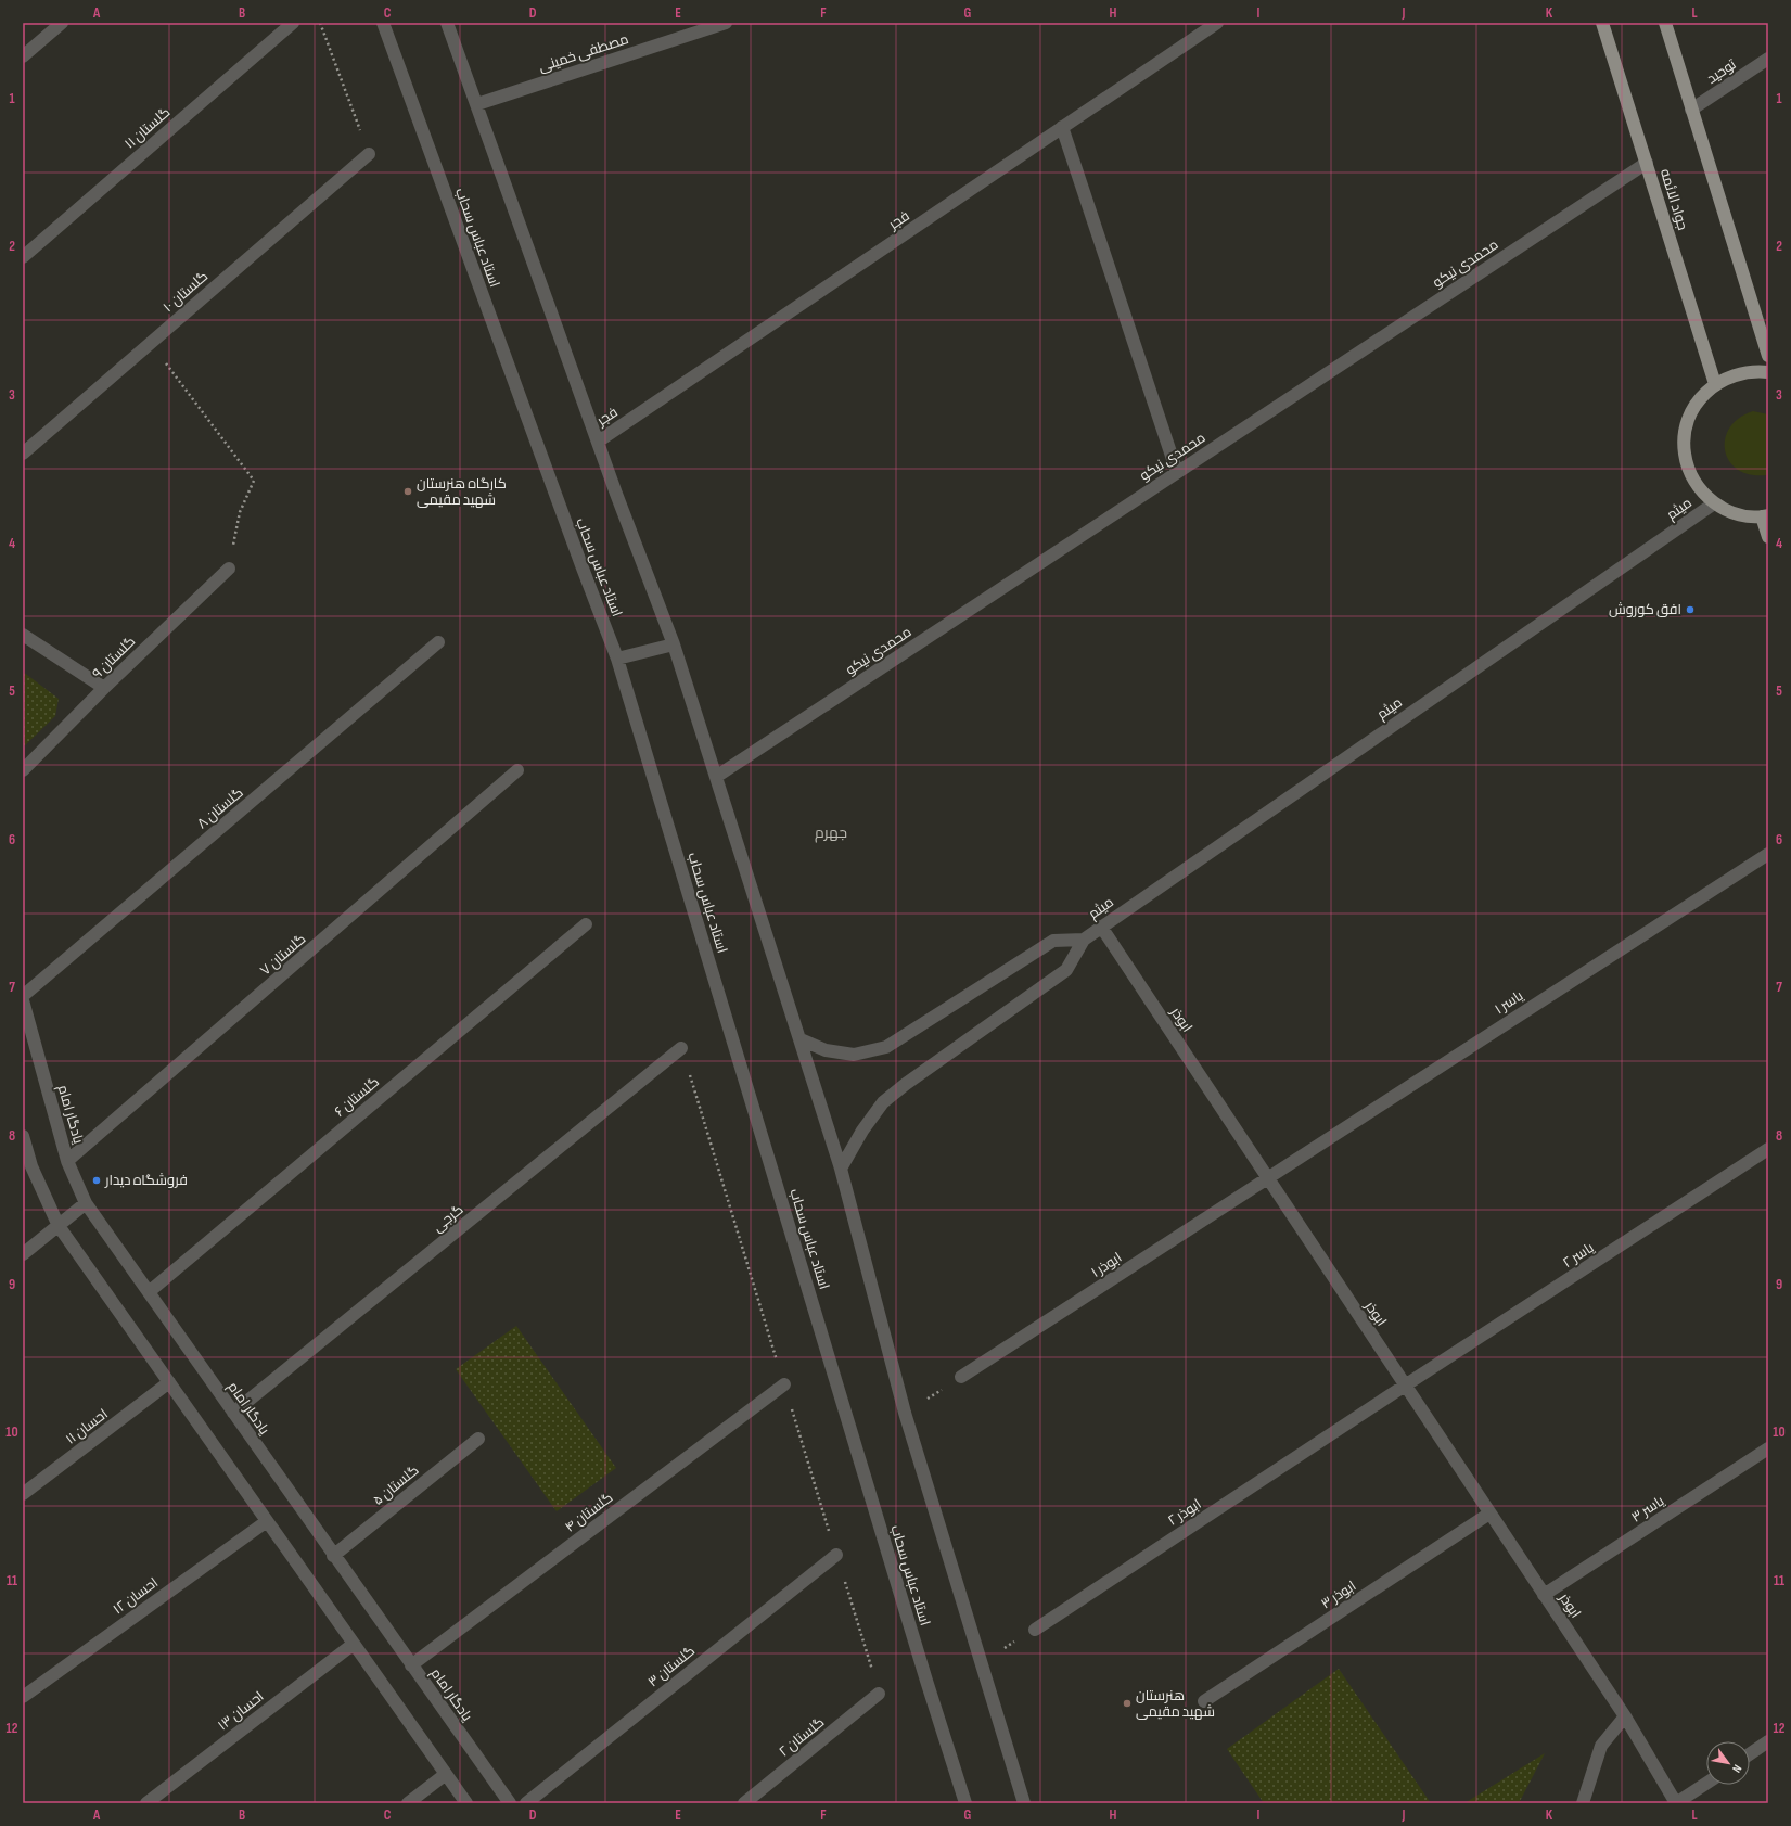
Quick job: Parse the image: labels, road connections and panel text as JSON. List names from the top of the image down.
{
  "streets": {
    "main road": ["جواد الائمه"],
    "street": [
      "مصطفی خمینی",
      "توحید",
      "گلستان ۱۱",
      "فجر",
      "استاد عباس سحاب",
      "محمدی نیکو",
      "گلستان ۱۰",
      "میثم",
      "گلستان ۹",
      "گلستان ۸",
      "گلستان ۷",
      "یاسر ۱",
      "ابوذر",
      "گلستان ۶",
      "یادگار امام",
      "گرجی",
      "یاسر ۲",
      "ابوذر ۱",
      "احسان ۱۱",
      "گلستان ۵",
      "یاسر ۳",
      "گلستان ۴",
      "ابوذر ۲",
      "ابوذر ۳",
      "احسان ۱۲",
      "گلستان ۳",
      "احسان ۱۳",
      "گلستان ۲"
    ]
  },
  "crossings": [
    ["جواد الائمه", "محمدی نیکو"],
    ["میثم", "ابوذر"],
    ["گلستان ۷", "یادگار امام"],
    ["یاسر ۱", "ابوذر"],
    ["یاسر ۱", "ابوذر ۱"],
    ["ابوذر", "یاسر ۲"],
    ["ابوذر", "ابوذر ۱"],
    ["ابوذر", "یاسر ۳"],
    ["ابوذر", "ابوذر ۲"],
    ["ابوذر", "ابوذر ۳"],
    ["گلستان ۶", "یادگار امام"],
    ["یادگار امام", "گرجی"],
    ["یادگار امام", "گلستان ۵"],
    ["یادگار امام", "گلستان ۴"],
    ["یاسر ۲", "ابوذر ۲"]
  ],
  "districts": ["جهرم"],
  "places": [
    "کارگاه هنرستان شهید مقیمی",
    "افق کوروش",
    "فروشگاه دیدار",
    "هنرستان شهید مقیمی"
  ],
  "north": "bottom right",
  "grid": {
    "columns": [
      "A",
      "B",
      "C",
      "D",
      "E",
      "F",
      "G",
      "H",
      "I",
      "J",
      "K",
      "L"
    ],
    "rows": [
      "1",
      "2",
      "3",
      "4",
      "5",
      "6",
      "7",
      "8",
      "9",
      "10",
      "11",
      "12"
    ]
  }
}
